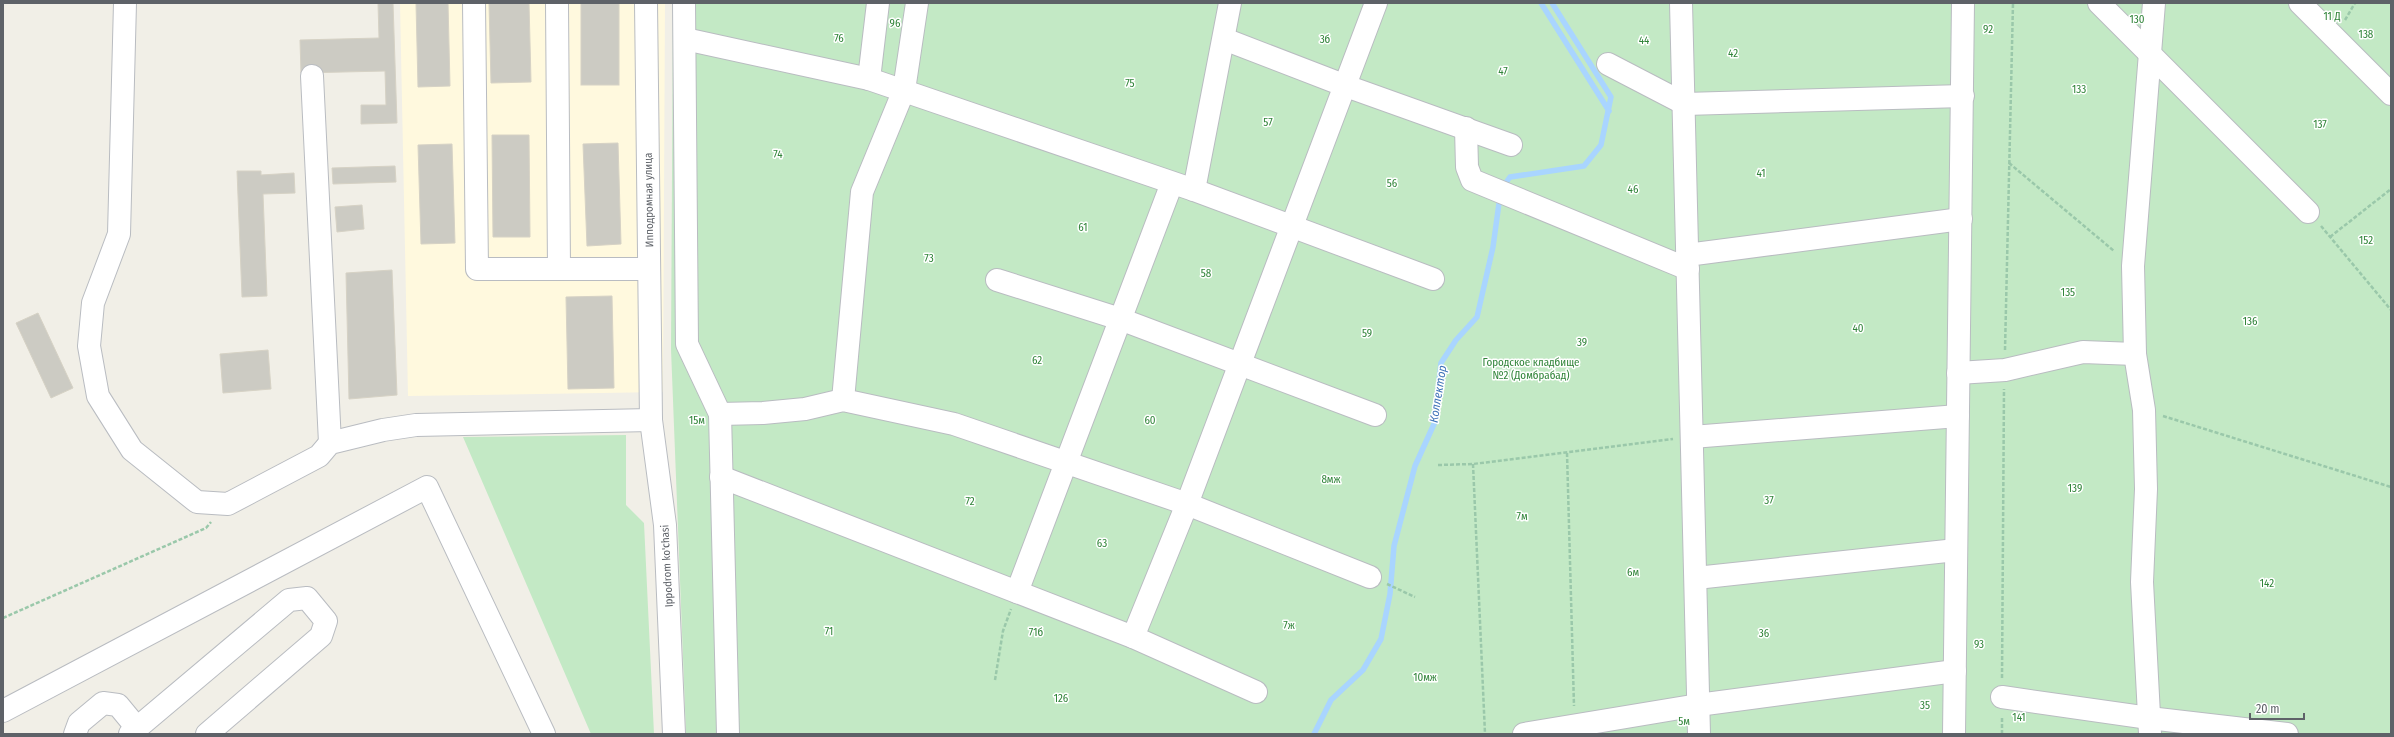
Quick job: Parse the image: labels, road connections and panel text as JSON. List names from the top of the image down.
{
  "streets": {
    "street": ["Ипподромная улица", "Ippodrom ko'chasi"]
  },
  "crossings": [
    ["Ипподромная улица", "Ippodrom ko'chasi"]
  ],
  "water": ["Коллектор"],
  "parks": [
    "11 Д",
    "130",
    "96",
    "92",
    "138",
    "76",
    "3б",
    "44",
    "42",
    "47",
    "75",
    "133",
    "57",
    "137",
    "74",
    "41",
    "56",
    "46",
    "61",
    "152",
    "73",
    "58",
    "135",
    "136",
    "40",
    "59",
    "39",
    "62",
    "Городское кладбище №2 (Домбрабад)",
    "15м",
    "60",
    "8мж",
    "139",
    "37",
    "72",
    "7м",
    "63",
    "6м",
    "142",
    "7ж",
    "71",
    "71б",
    "36",
    "93",
    "10мж",
    "126",
    "35",
    "141",
    "5м"
  ],
  "scale_bar": "20 m"
}
